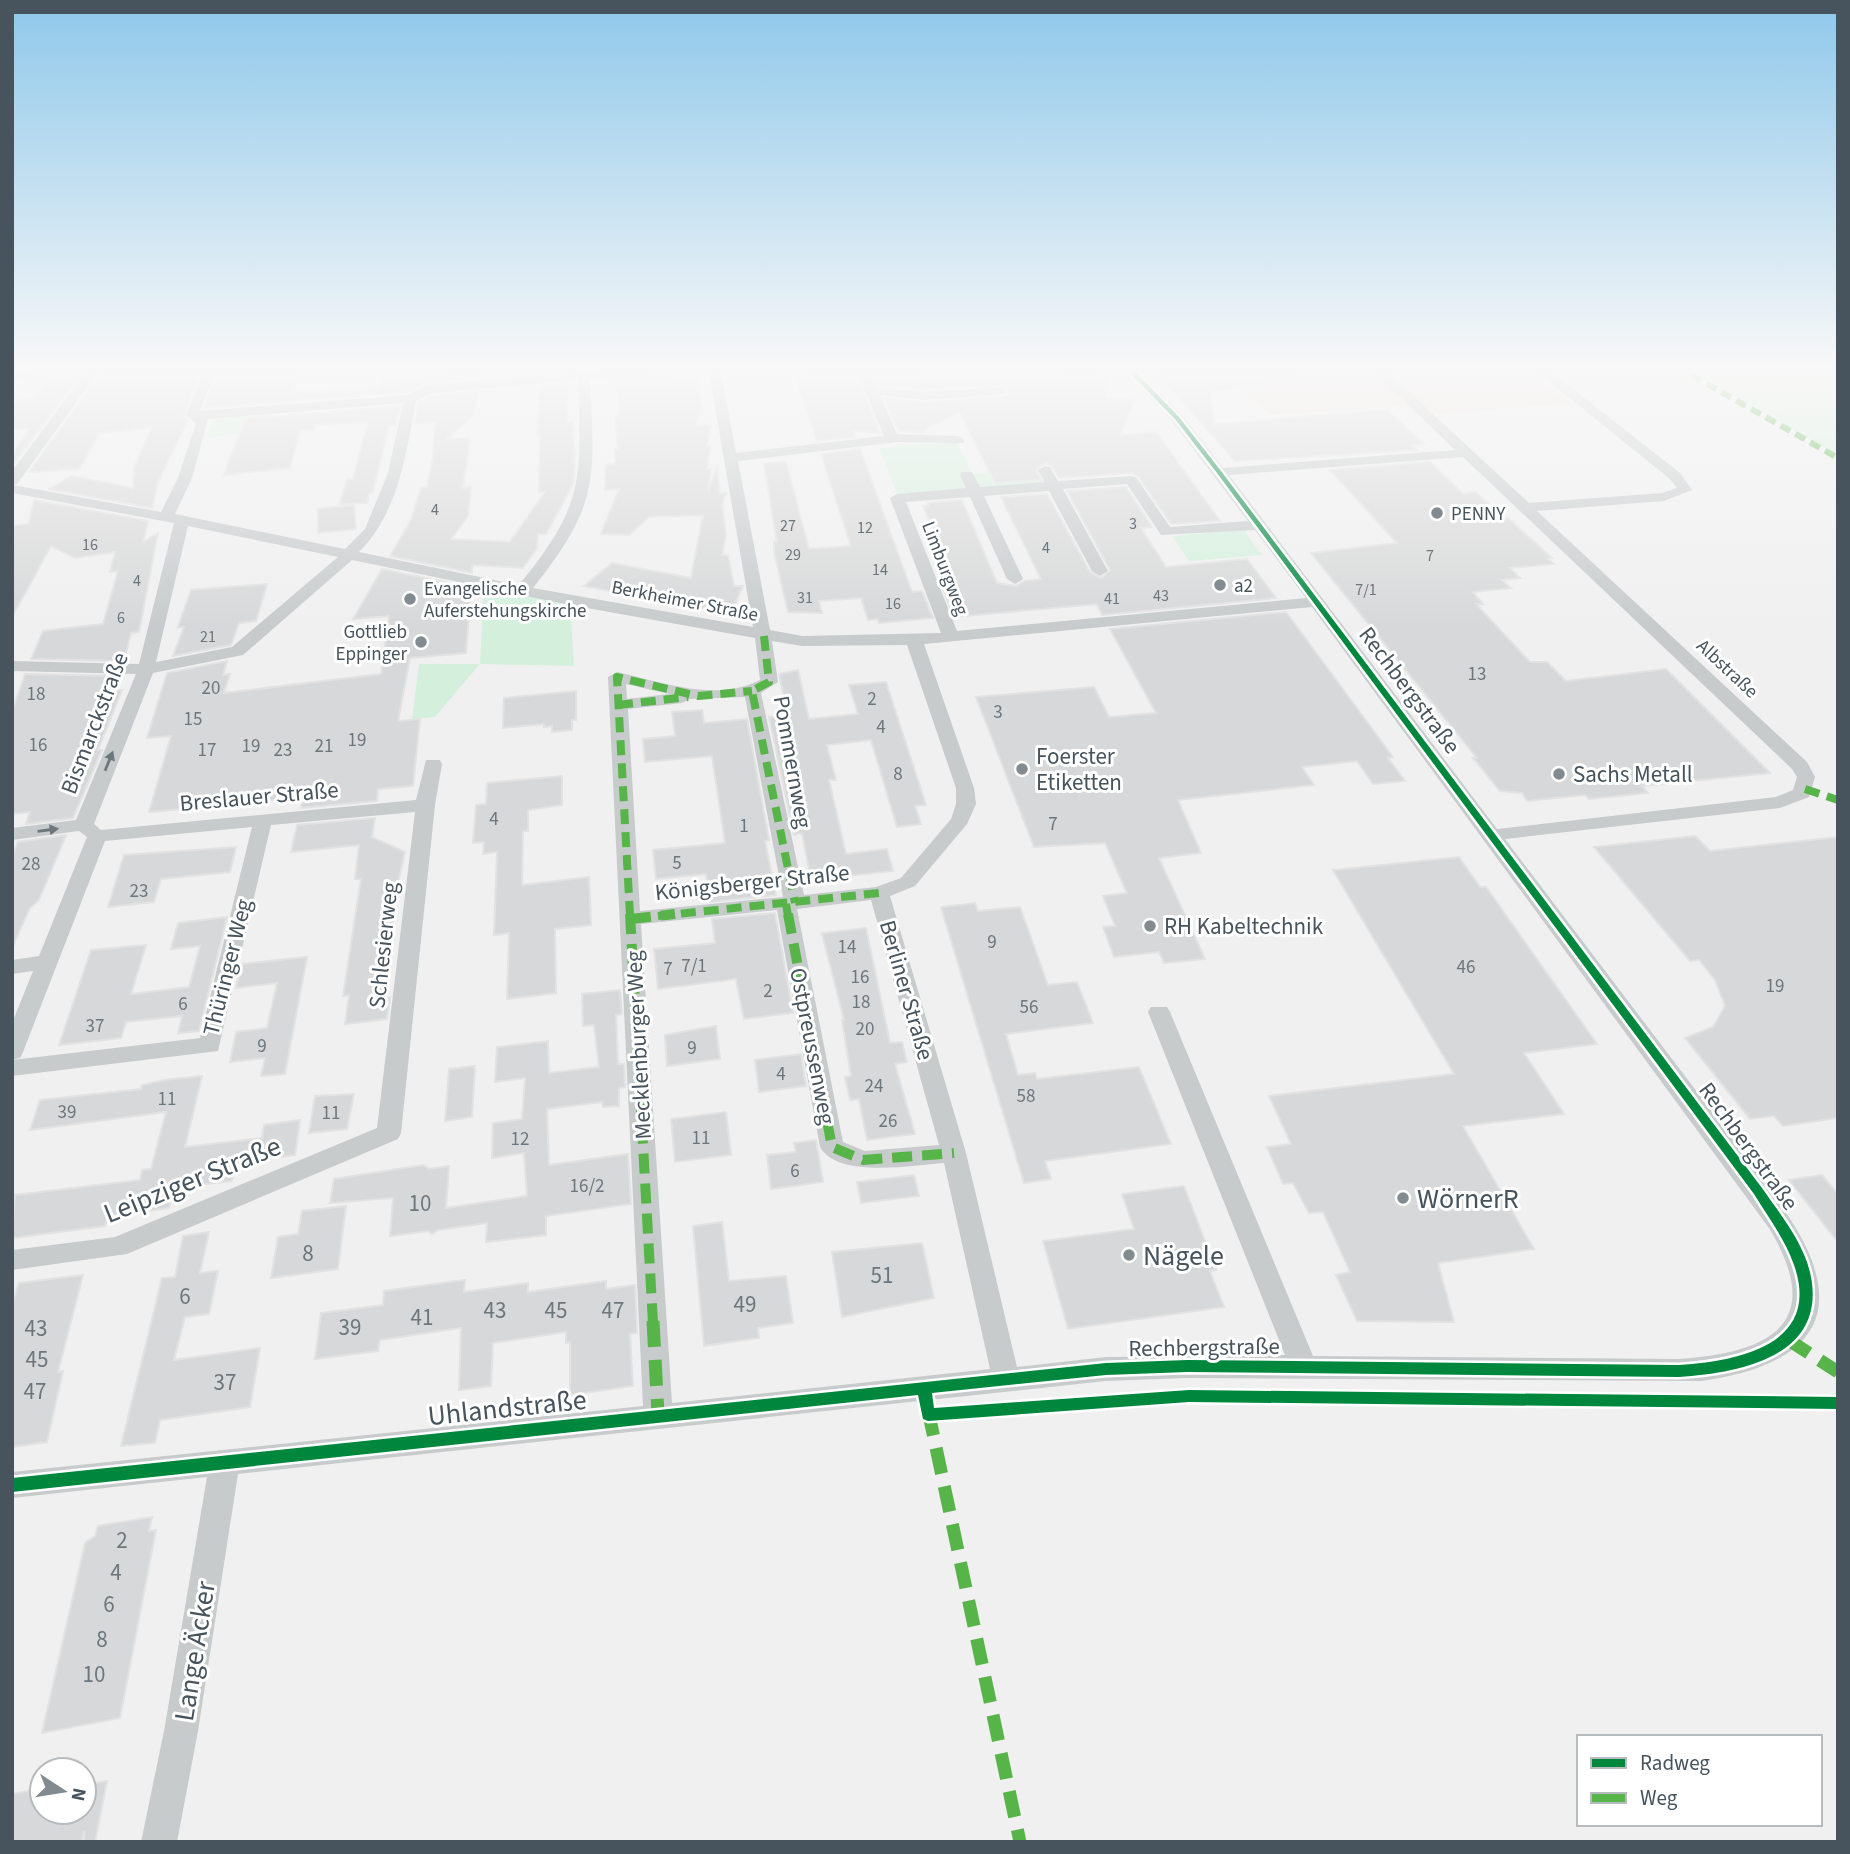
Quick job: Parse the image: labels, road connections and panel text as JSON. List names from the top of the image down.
{
  "streets": {
    "street": [
      "Limburgweg",
      "Berkheimer Straße",
      "Albstraße",
      "Rechbergstraße",
      "Bismarckstraße",
      "Pommernweg",
      "Breslauer Straße",
      "Königsberger Straße",
      "Schlesierweg",
      "Thüringer Weg",
      "Berliner Straße",
      "Mecklenburger Weg",
      "Ostpreussenweg",
      "Leipziger Straße",
      "Uhlandstraße",
      "Lange Äcker"
    ]
  },
  "crossings": [
    ["Limburgweg", "Berkheimer Straße"],
    ["Berkheimer Straße", "Rechbergstraße"],
    ["Berkheimer Straße", "Bismarckstraße"],
    ["Berkheimer Straße", "Pommernweg"],
    ["Berkheimer Straße", "Berliner Straße"],
    ["Albstraße", "Rechbergstraße"],
    ["Rechbergstraße", "Berliner Straße"],
    ["Rechbergstraße", "Uhlandstraße"],
    ["Bismarckstraße", "Breslauer Straße"],
    ["Pommernweg", "Königsberger Straße"],
    ["Pommernweg", "Ostpreussenweg"],
    ["Breslauer Straße", "Schlesierweg"],
    ["Breslauer Straße", "Thüringer Weg"],
    ["Königsberger Straße", "Berliner Straße"],
    ["Königsberger Straße", "Mecklenburger Weg"],
    ["Königsberger Straße", "Ostpreussenweg"],
    ["Schlesierweg", "Leipziger Straße"],
    ["Berliner Straße", "Ostpreussenweg"],
    ["Berliner Straße", "Uhlandstraße"],
    ["Mecklenburger Weg", "Uhlandstraße"],
    ["Uhlandstraße", "Lange Äcker"]
  ],
  "places": [
    "PENNY",
    "a2",
    "Evangelische Auferstehungskirche",
    "Gottlieb Eppinger",
    "Foerster Etiketten",
    "Sachs Metall",
    "RH Kabeltechnik",
    "WörnerR",
    "Nägele"
  ],
  "house_numbers": [
    "4",
    "3",
    "27",
    "12",
    "16",
    "4",
    "29",
    "7",
    "14",
    "4",
    "7/1",
    "43",
    "31",
    "41",
    "16",
    "6",
    "21",
    "13",
    "20",
    "18",
    "2",
    "3",
    "15",
    "4",
    "19",
    "16",
    "19",
    "21",
    "17",
    "23",
    "8",
    "4",
    "7",
    "1",
    "5",
    "28",
    "23",
    "9",
    "14",
    "7/1",
    "46",
    "7",
    "16",
    "19",
    "2",
    "18",
    "6",
    "56",
    "37",
    "20",
    "9",
    "9",
    "4",
    "24",
    "58",
    "11",
    "39",
    "11",
    "26",
    "11",
    "12",
    "6",
    "16/2",
    "10",
    "8",
    "51",
    "6",
    "49",
    "43",
    "45",
    "47",
    "41",
    "39",
    "43",
    "45",
    "37",
    "47",
    "2",
    "4",
    "6",
    "8",
    "10"
  ],
  "legend": ["Radweg", "Weg"],
  "north": "right"
}
